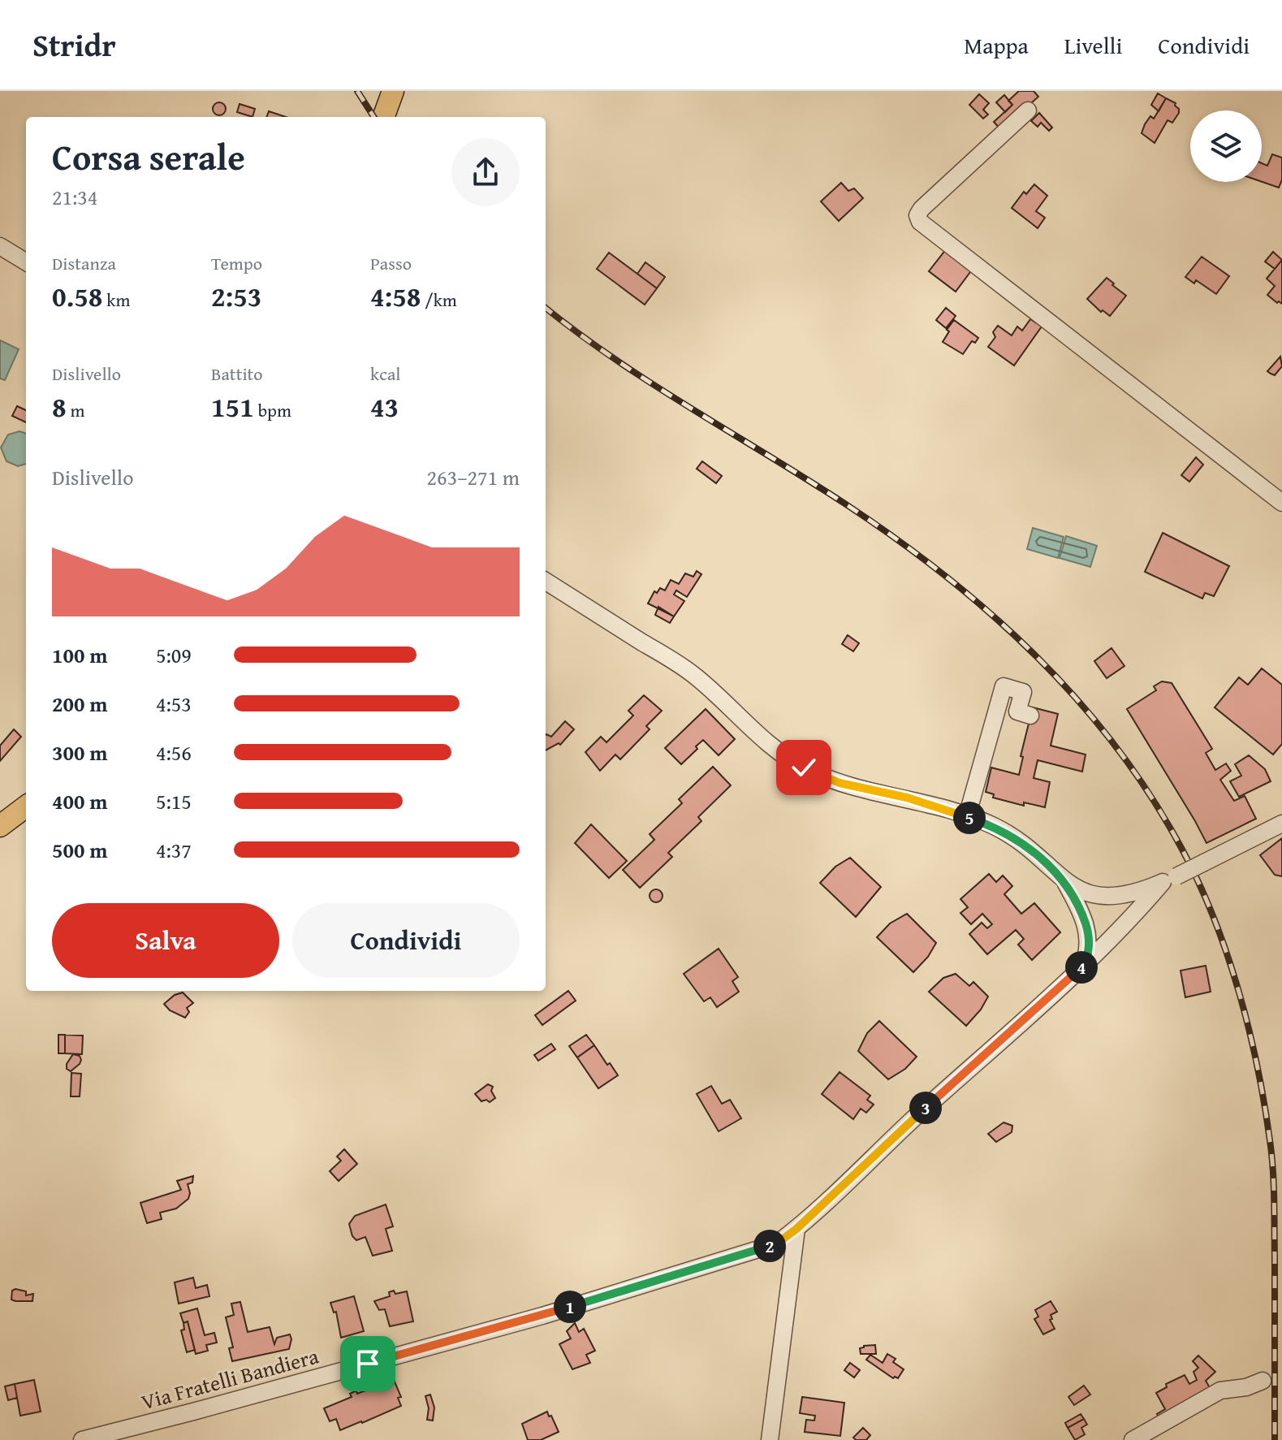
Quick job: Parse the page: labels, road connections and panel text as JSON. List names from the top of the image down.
{
  "streets": {
    "street": ["Via Fratelli Bandiera"]
  },
  "page": {
    "header": "Stridr",
    "nav": ["Mappa", "Livelli", "Condividi"],
    "heading": ["Corsa serale", "21:34"],
    "stats": [
      ["Distanza", "0.58 km"],
      ["Tempo", "2:53"],
      ["Passo", "4:58 /km"],
      ["Dislivello", "8 m"],
      ["Battito", "151 bpm"],
      ["kcal", "43"]
    ],
    "chart": ["Dislivello", "263–271 m"],
    "list": [
      {
        "name": "100 m",
        "note": "5:09"
      },
      {
        "name": "200 m",
        "note": "4:53"
      },
      {
        "name": "300 m",
        "note": "4:56"
      },
      {
        "name": "400 m",
        "note": "5:15"
      },
      {
        "name": "500 m",
        "note": "4:37"
      }
    ],
    "pins": [
      "5",
      "4",
      "3",
      "2",
      "1"
    ],
    "buttons": ["Salva", "Condividi"]
  }
}
